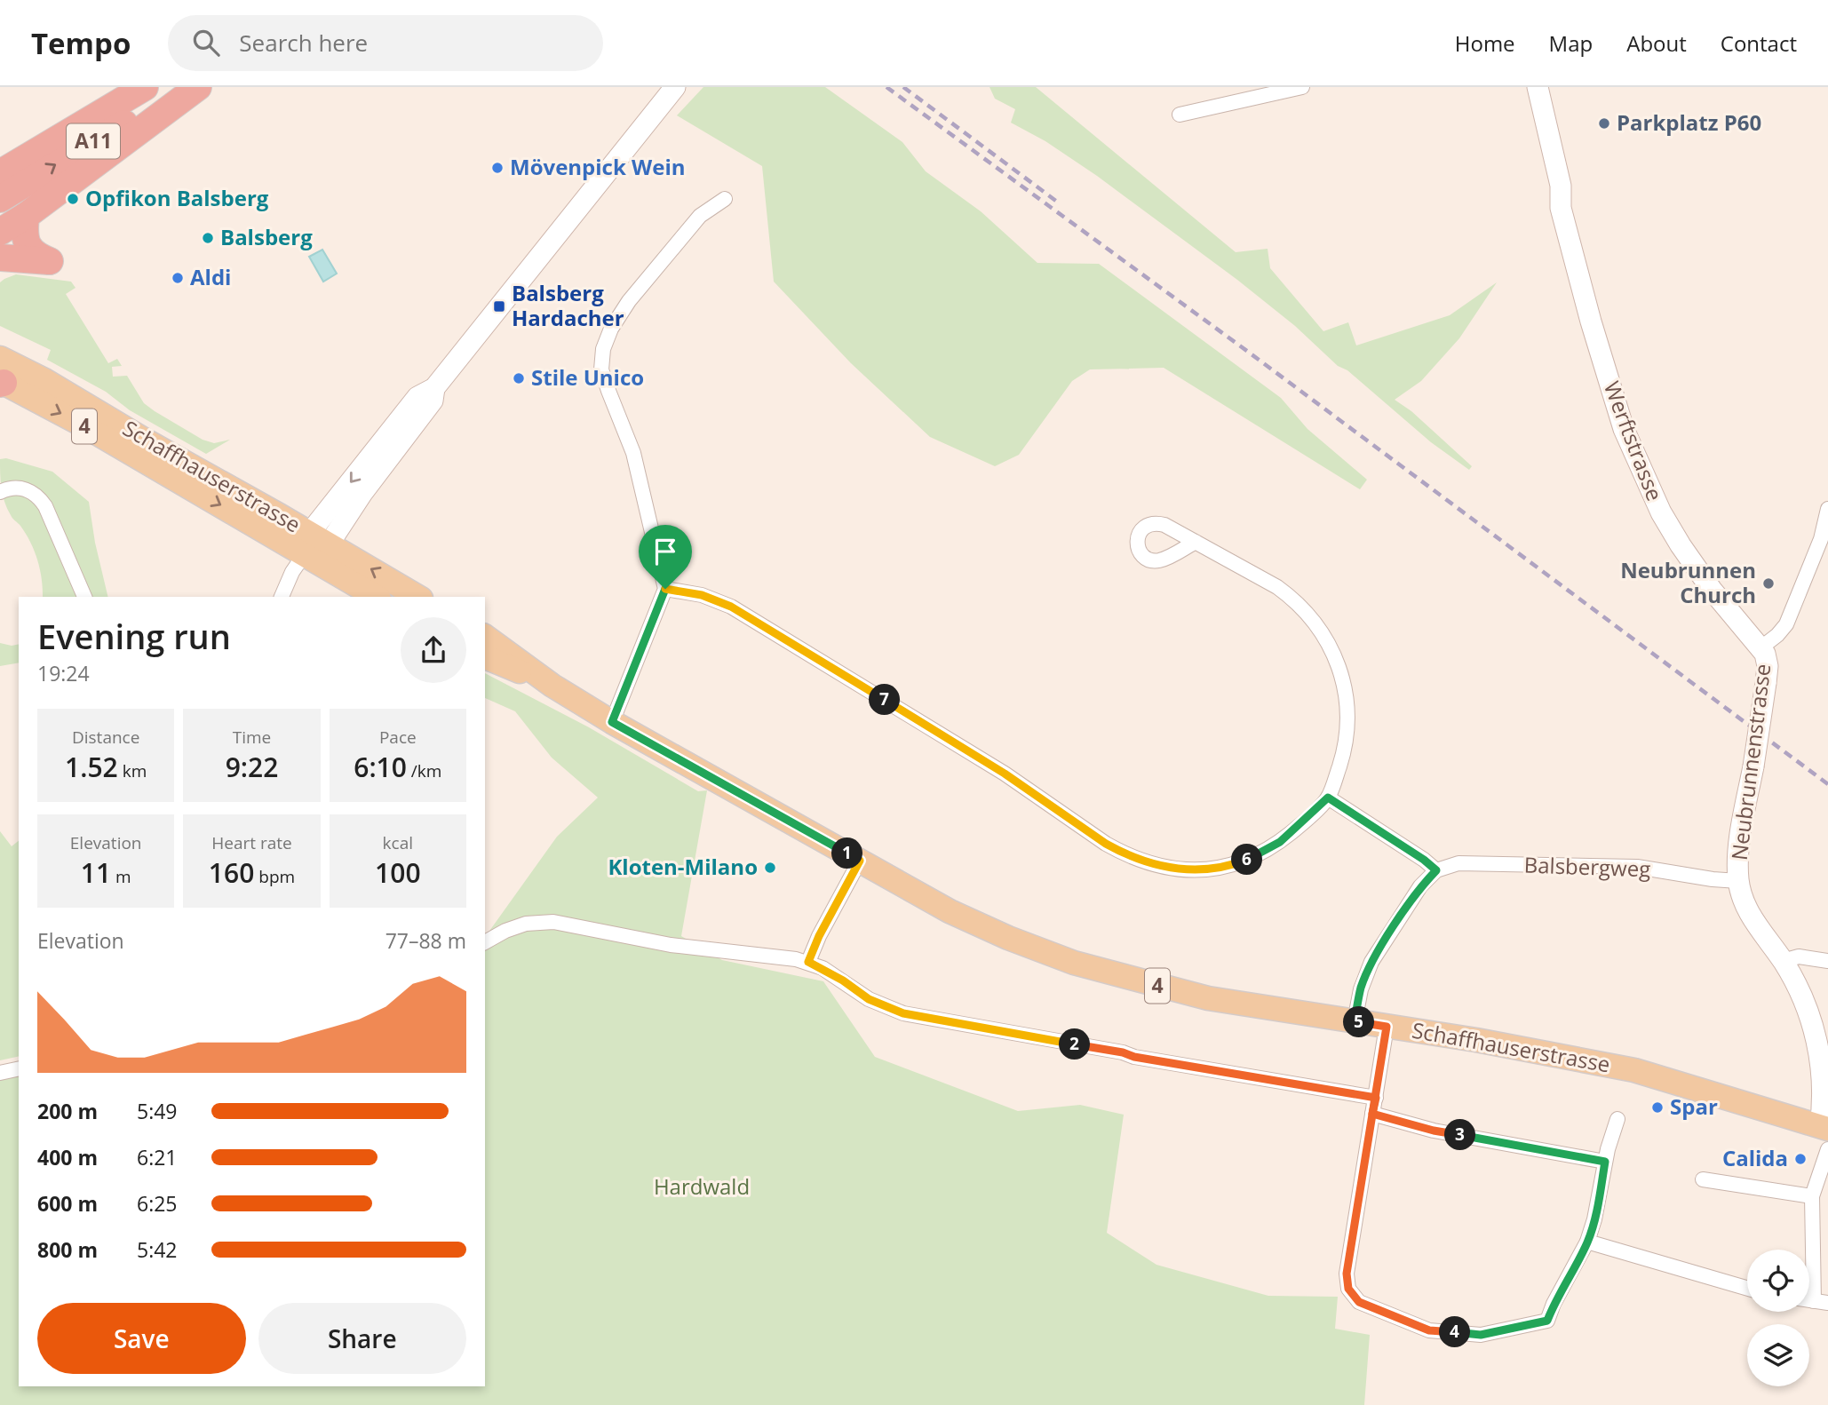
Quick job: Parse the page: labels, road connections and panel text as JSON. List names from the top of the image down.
{
  "streets": {
    "highway": ["A11"],
    "main road": ["4", "Schaffhauserstrasse"],
    "street": ["Werftstrasse", "Neubrunnenstrasse", "Balsbergweg"]
  },
  "crossings": [
    ["Werftstrasse", "Neubrunnenstrasse"],
    ["Schaffhauserstrasse", "Neubrunnenstrasse"],
    ["Neubrunnenstrasse", "Balsbergweg"]
  ],
  "parks": ["Hardwald"],
  "places": {
    "other": [
      "Parkplatz P60",
      "Mövenpick Wein",
      "Opfikon Balsberg",
      "Balsberg",
      "Aldi",
      "Stile Unico",
      "Neubrunnen Church",
      "Kloten-Milano",
      "Spar",
      "Calida"
    ],
    "transit": ["Balsberg Hardacher"]
  },
  "page": {
    "header": "Tempo",
    "search": "Search here",
    "nav": [
      "Home",
      "Map",
      "About",
      "Contact"
    ],
    "heading": ["Evening run", "19:24"],
    "pins": [
      "7",
      "1",
      "6",
      "5",
      "2",
      "3",
      "4"
    ],
    "stats": [
      ["Distance", "1.52 km"],
      ["Time", "9:22"],
      ["Pace", "6:10 /km"],
      ["Elevation", "11 m"],
      ["Heart rate", "160 bpm"],
      ["kcal", "100"]
    ],
    "chart": ["Elevation", "77–88 m"],
    "list": [
      {
        "name": "200 m",
        "note": "5:49"
      },
      {
        "name": "400 m",
        "note": "6:21"
      },
      {
        "name": "600 m",
        "note": "6:25"
      },
      {
        "name": "800 m",
        "note": "5:42"
      }
    ],
    "buttons": ["Save", "Share"]
  }
}
